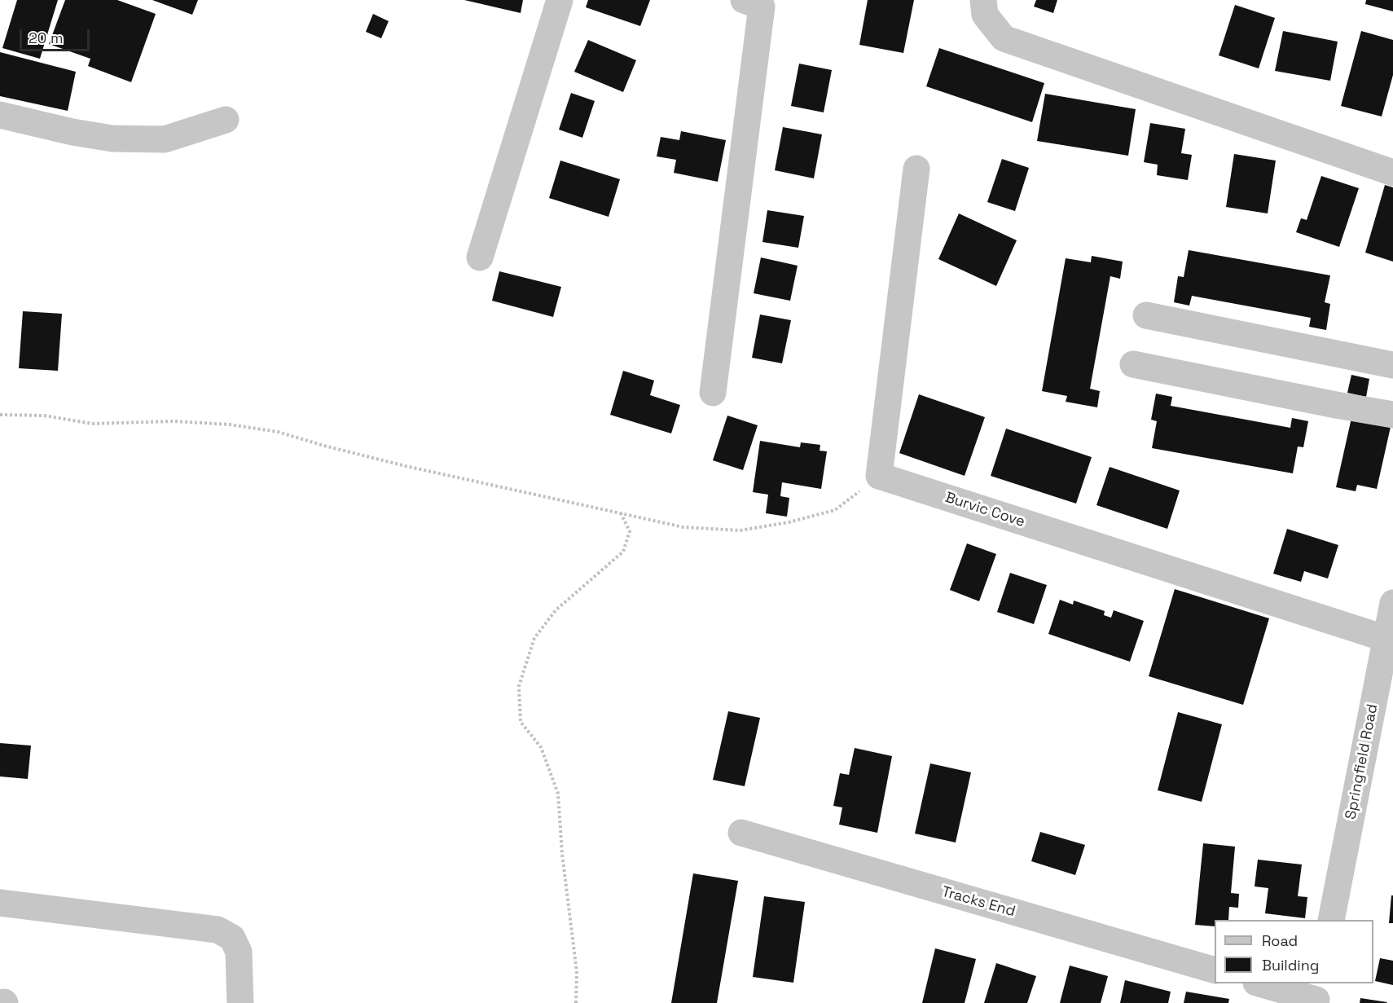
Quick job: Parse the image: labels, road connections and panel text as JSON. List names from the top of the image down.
{
  "streets": {
    "street": ["Burvic Cove", "Springfield Road", "Tracks End"]
  },
  "crossings": [
    ["Burvic Cove", "Springfield Road"]
  ],
  "legend": ["Road", "Building"],
  "scale_bar": "20 m"
}
